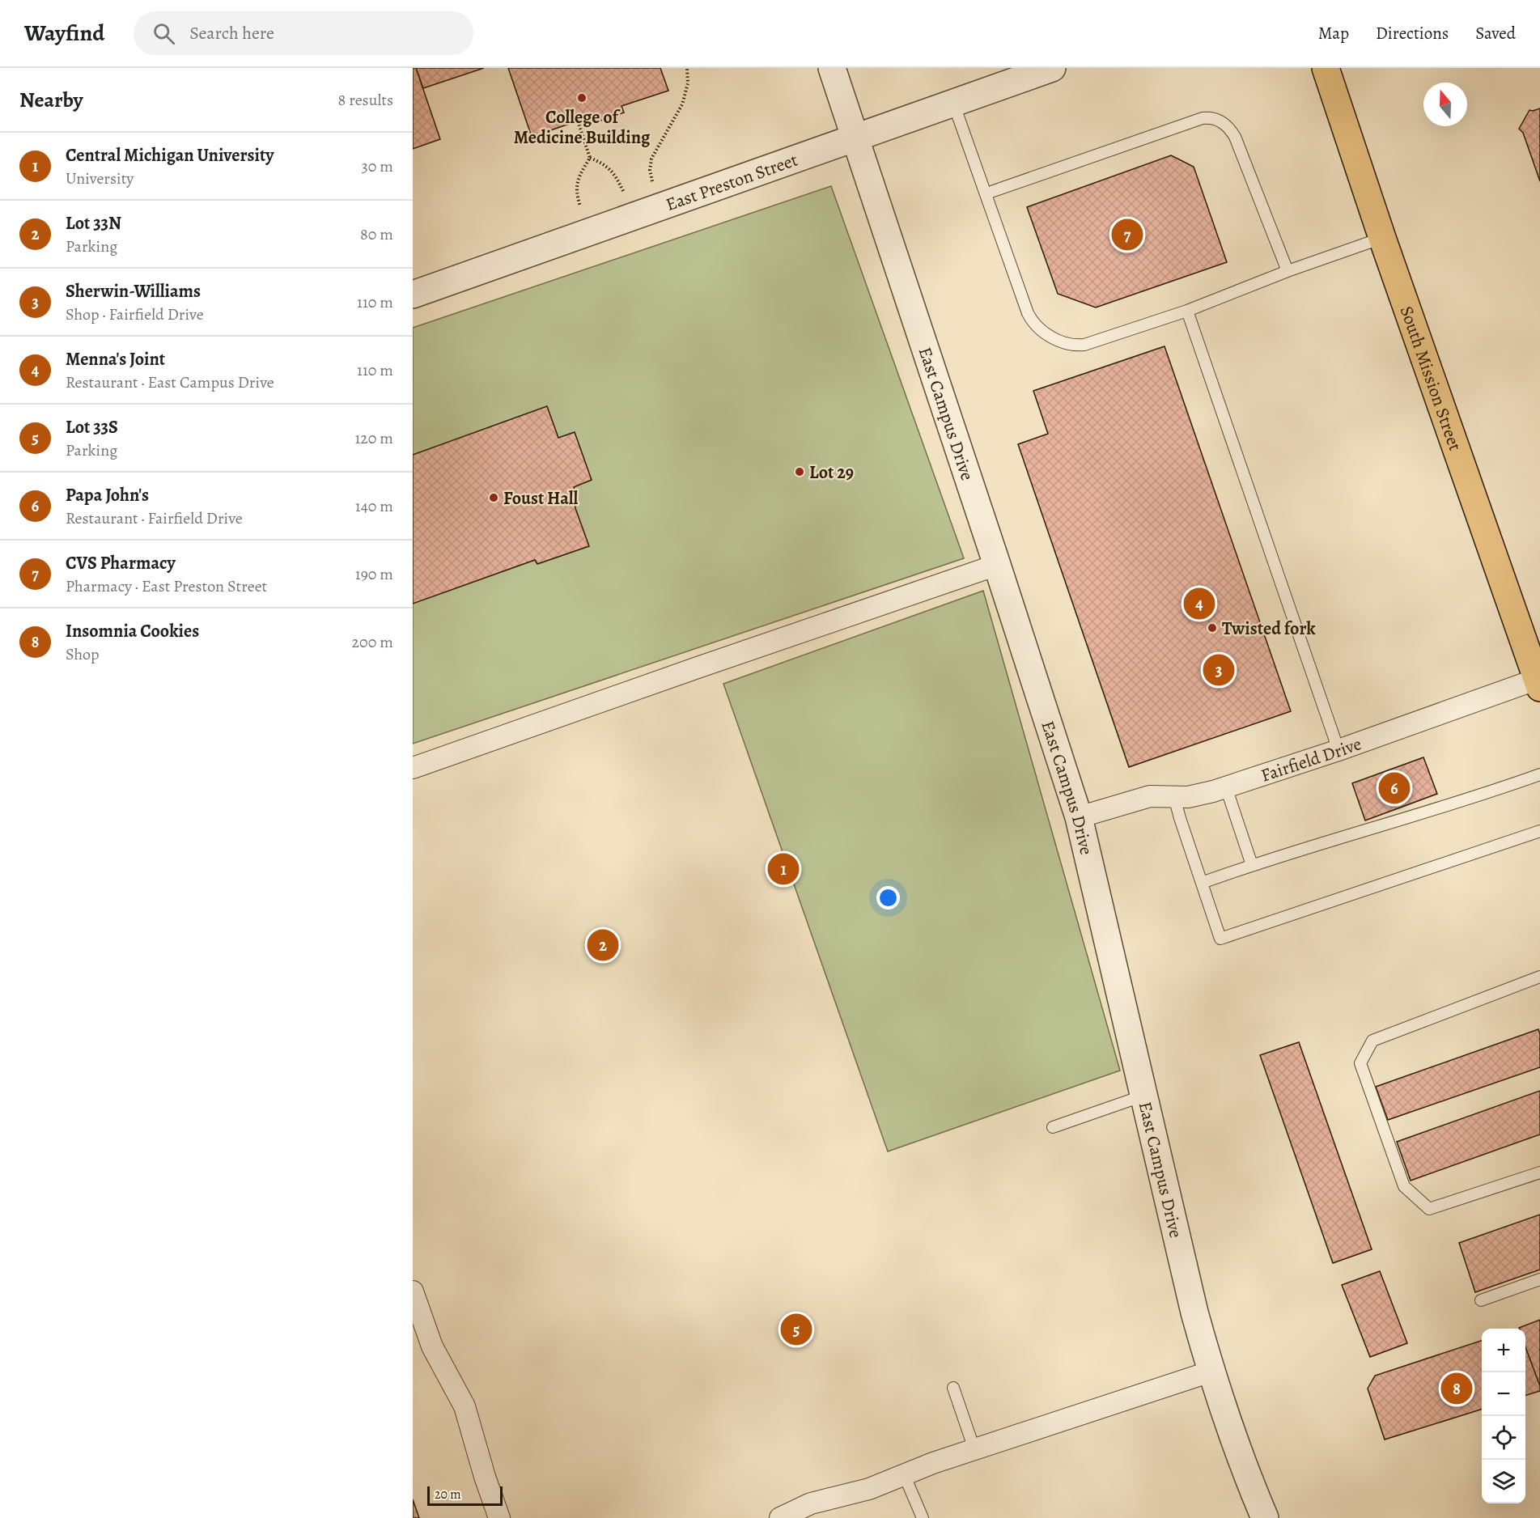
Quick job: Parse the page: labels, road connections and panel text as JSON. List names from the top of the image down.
{
  "streets": {
    "main road": ["South Mission Street"],
    "street": ["East Preston Street", "East Campus Drive", "Fairfield Drive"]
  },
  "crossings": [
    ["East Preston Street", "East Campus Drive"],
    ["South Mission Street", "Fairfield Drive"],
    ["East Campus Drive", "Fairfield Drive"]
  ],
  "places": [
    "College of Medicine Building",
    "Lot 29",
    "Foust Hall",
    "Twisted fork"
  ],
  "scale_bar": "20 m",
  "north": "top",
  "page": {
    "header": "Wayfind",
    "search": "Search here",
    "nav": ["Map", "Directions", "Saved"],
    "heading": ["Nearby", "8 results"],
    "list": [
      {
        "mark": "1",
        "name": "Central Michigan University",
        "note": "University",
        "value": "30 m"
      },
      {
        "mark": "2",
        "name": "Lot 33N",
        "note": "Parking",
        "value": "80 m"
      },
      {
        "mark": "3",
        "name": "Sherwin-Williams",
        "note": "Shop · Fairfield Drive",
        "value": "110 m"
      },
      {
        "mark": "4",
        "name": "Menna's Joint",
        "note": "Restaurant · East Campus Drive",
        "value": "110 m"
      },
      {
        "mark": "5",
        "name": "Lot 33S",
        "note": "Parking",
        "value": "120 m"
      },
      {
        "mark": "6",
        "name": "Papa John's",
        "note": "Restaurant · Fairfield Drive",
        "value": "140 m"
      },
      {
        "mark": "7",
        "name": "CVS Pharmacy",
        "note": "Pharmacy · East Preston Street",
        "value": "190 m"
      },
      {
        "mark": "8",
        "name": "Insomnia Cookies",
        "note": "Shop",
        "value": "200 m"
      }
    ],
    "pins": [
      "7",
      "4",
      "3",
      "6",
      "1",
      "2",
      "5",
      "8"
    ],
    "map_buttons": ["+", "−"],
    "scale": "20 m"
  }
}
